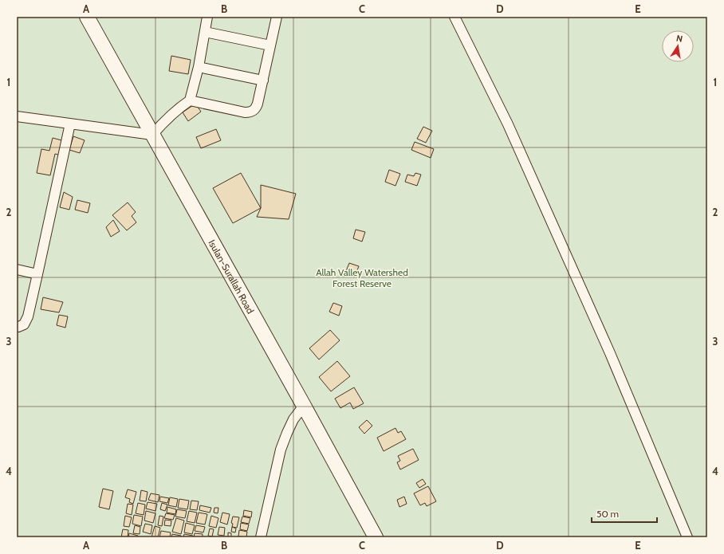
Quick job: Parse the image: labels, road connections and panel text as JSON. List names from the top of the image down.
{
  "streets": {
    "highway": ["Isulan-Surallah Road"]
  },
  "parks": ["Allah Valley Watershed Forest Reserve"],
  "scale_bar": "50 m",
  "north": "top",
  "grid": {
    "columns": [
      "A",
      "B",
      "C",
      "D",
      "E"
    ],
    "rows": [
      "1",
      "2",
      "3",
      "4"
    ]
  }
}
